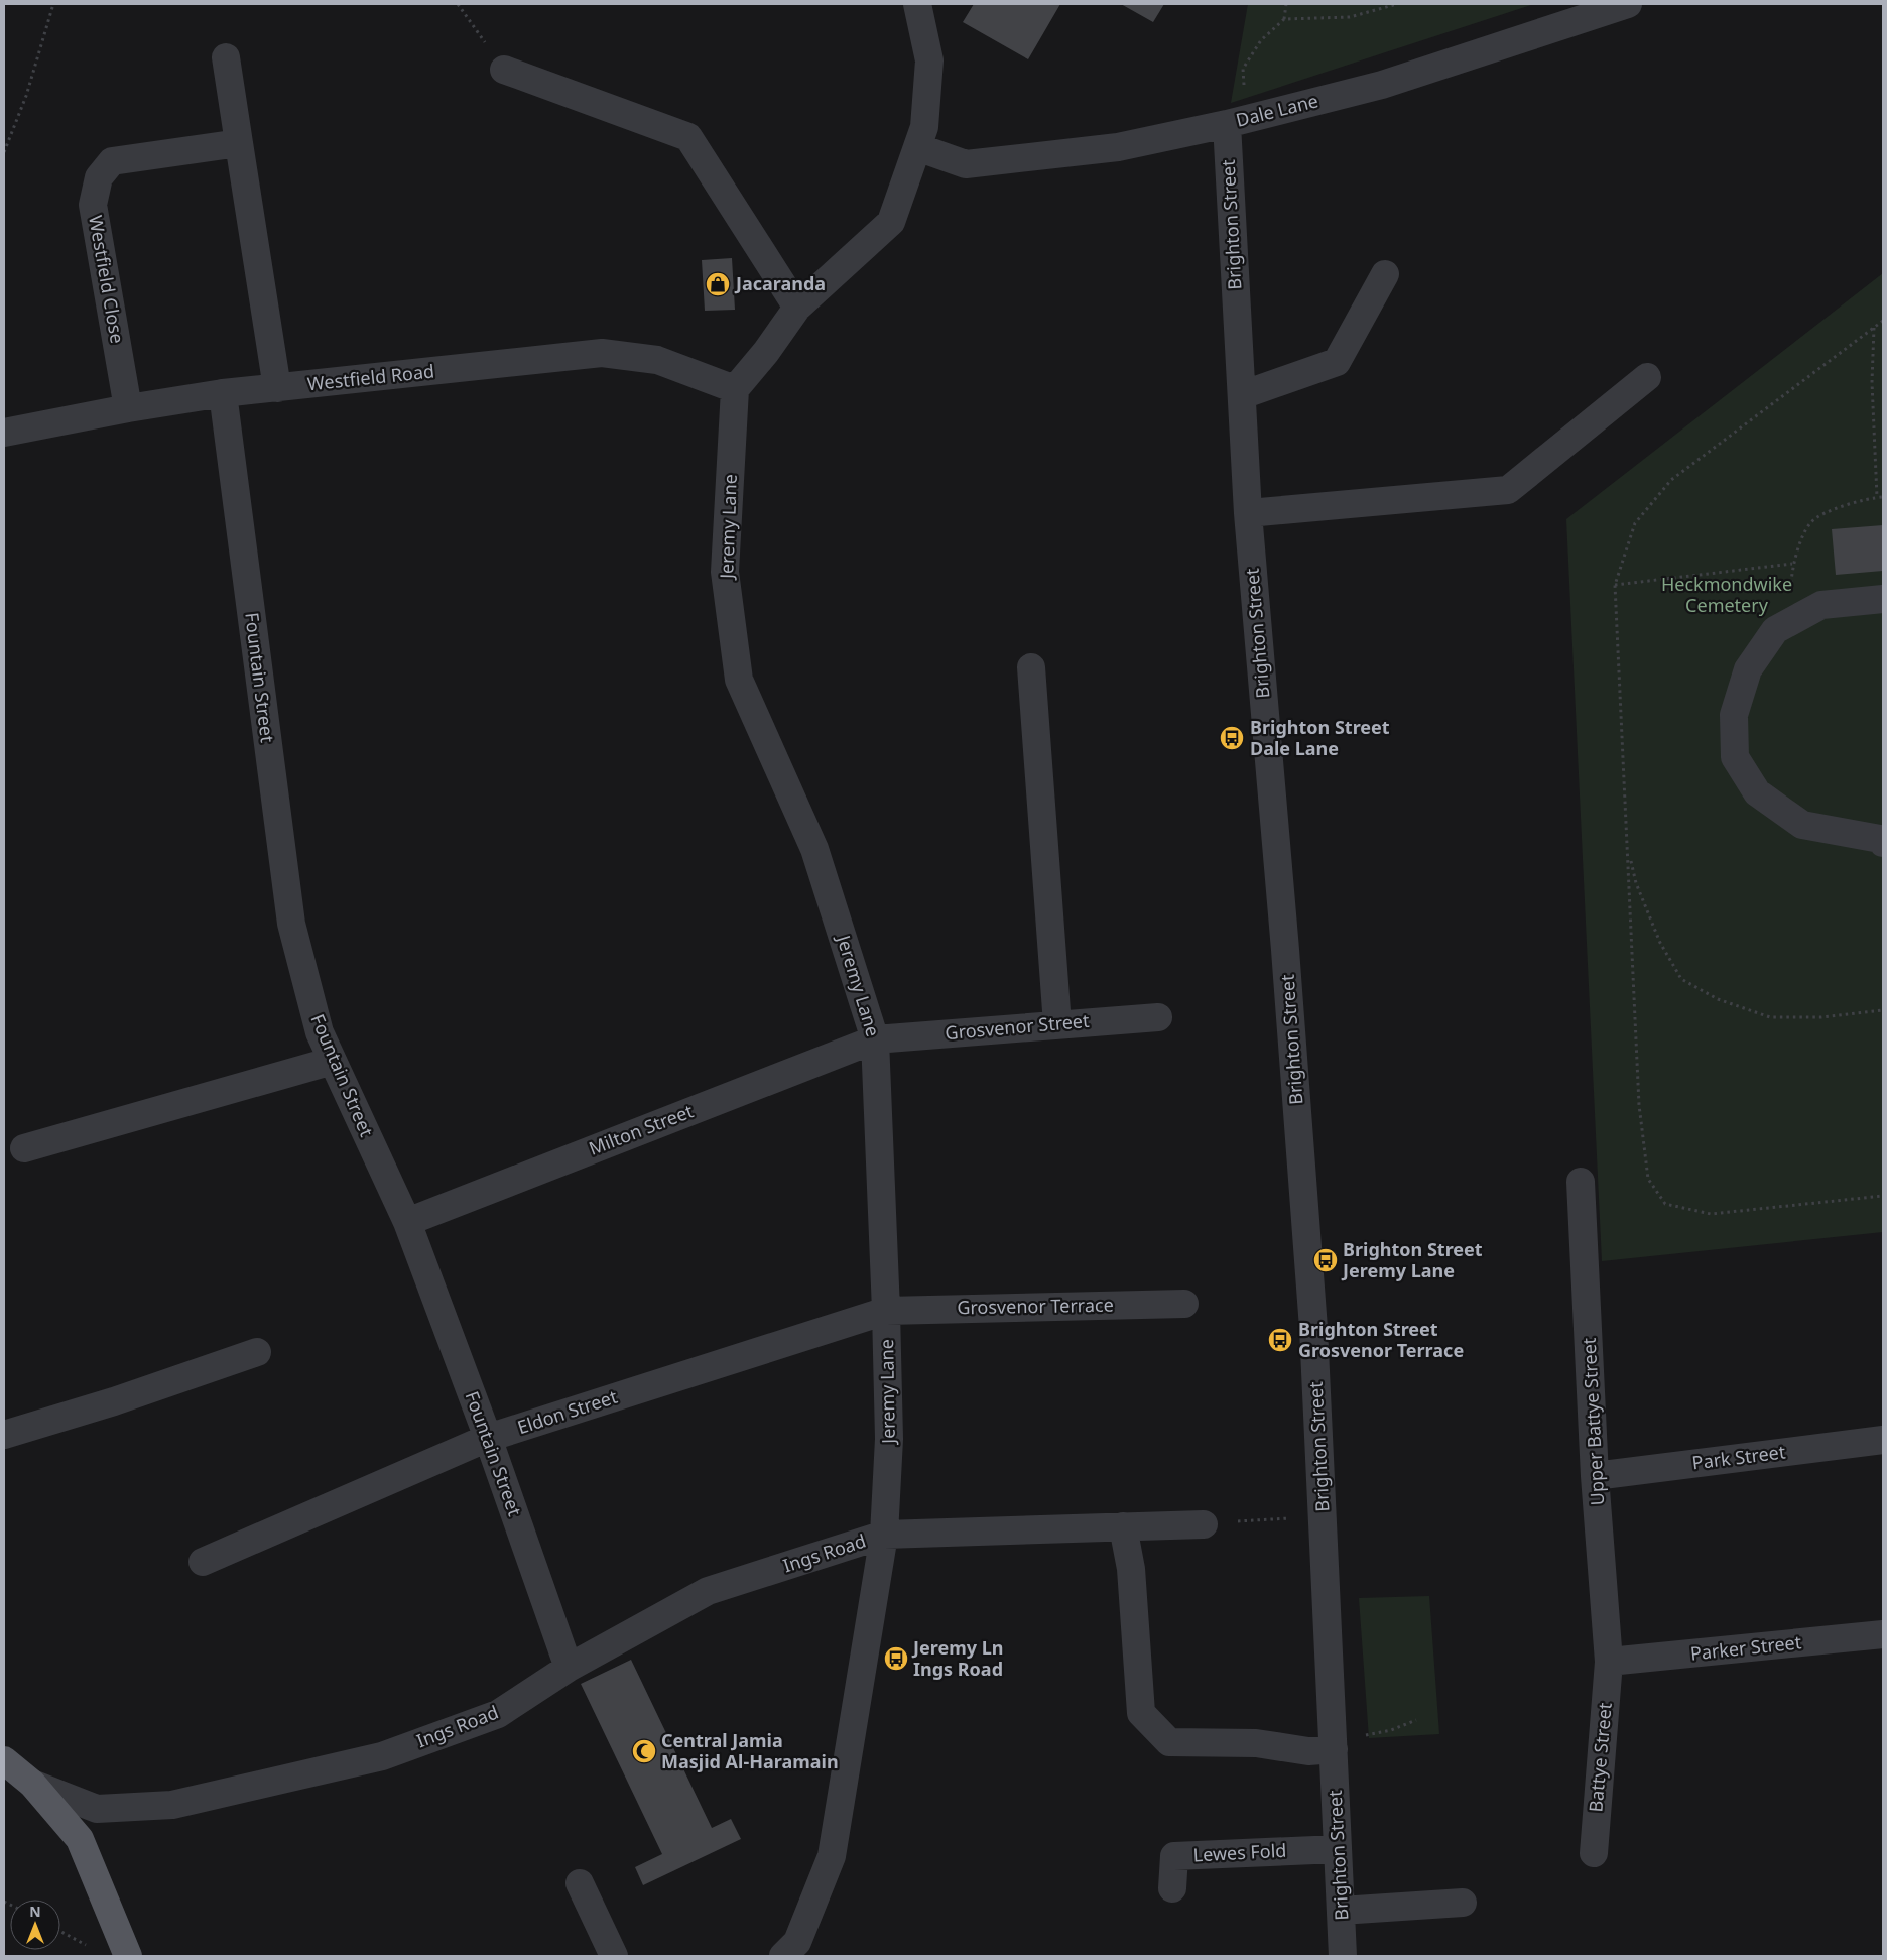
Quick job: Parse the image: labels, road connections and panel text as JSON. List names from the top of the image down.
{
  "streets": {
    "street": [
      "Dale Lane",
      "Brighton Street",
      "Westfield Close",
      "Westfield Road",
      "Jeremy Lane",
      "Fountain Street",
      "Grosvenor Street",
      "Milton Street",
      "Grosvenor Terrace",
      "Eldon Street",
      "Upper Battye Street",
      "Park Street",
      "Ings Road",
      "Parker Street",
      "Battye Street",
      "Lewes Fold"
    ]
  },
  "crossings": [
    ["Dale Lane", "Brighton Street"],
    ["Brighton Street", "Lewes Fold"],
    ["Westfield Close", "Westfield Road"],
    ["Westfield Road", "Jeremy Lane"],
    ["Westfield Road", "Fountain Street"],
    ["Jeremy Lane", "Grosvenor Street"],
    ["Jeremy Lane", "Milton Street"],
    ["Jeremy Lane", "Grosvenor Terrace"],
    ["Jeremy Lane", "Eldon Street"],
    ["Jeremy Lane", "Ings Road"],
    ["Fountain Street", "Milton Street"],
    ["Fountain Street", "Eldon Street"],
    ["Fountain Street", "Ings Road"],
    ["Grosvenor Street", "Milton Street"],
    ["Grosvenor Terrace", "Eldon Street"],
    ["Upper Battye Street", "Park Street"],
    ["Upper Battye Street", "Parker Street"],
    ["Upper Battye Street", "Battye Street"],
    ["Parker Street", "Battye Street"]
  ],
  "parks": ["Heckmondwike Cemetery"],
  "places": {
    "shop": ["Jacaranda"],
    "bus stop": [
      "Brighton Street Dale Lane",
      "Brighton Street Jeremy Lane",
      "Brighton Street Grosvenor Terrace",
      "Jeremy Ln Ings Road"
    ],
    "mosque": ["Central Jamia Masjid Al-Haramain"]
  },
  "north": "top"
}
